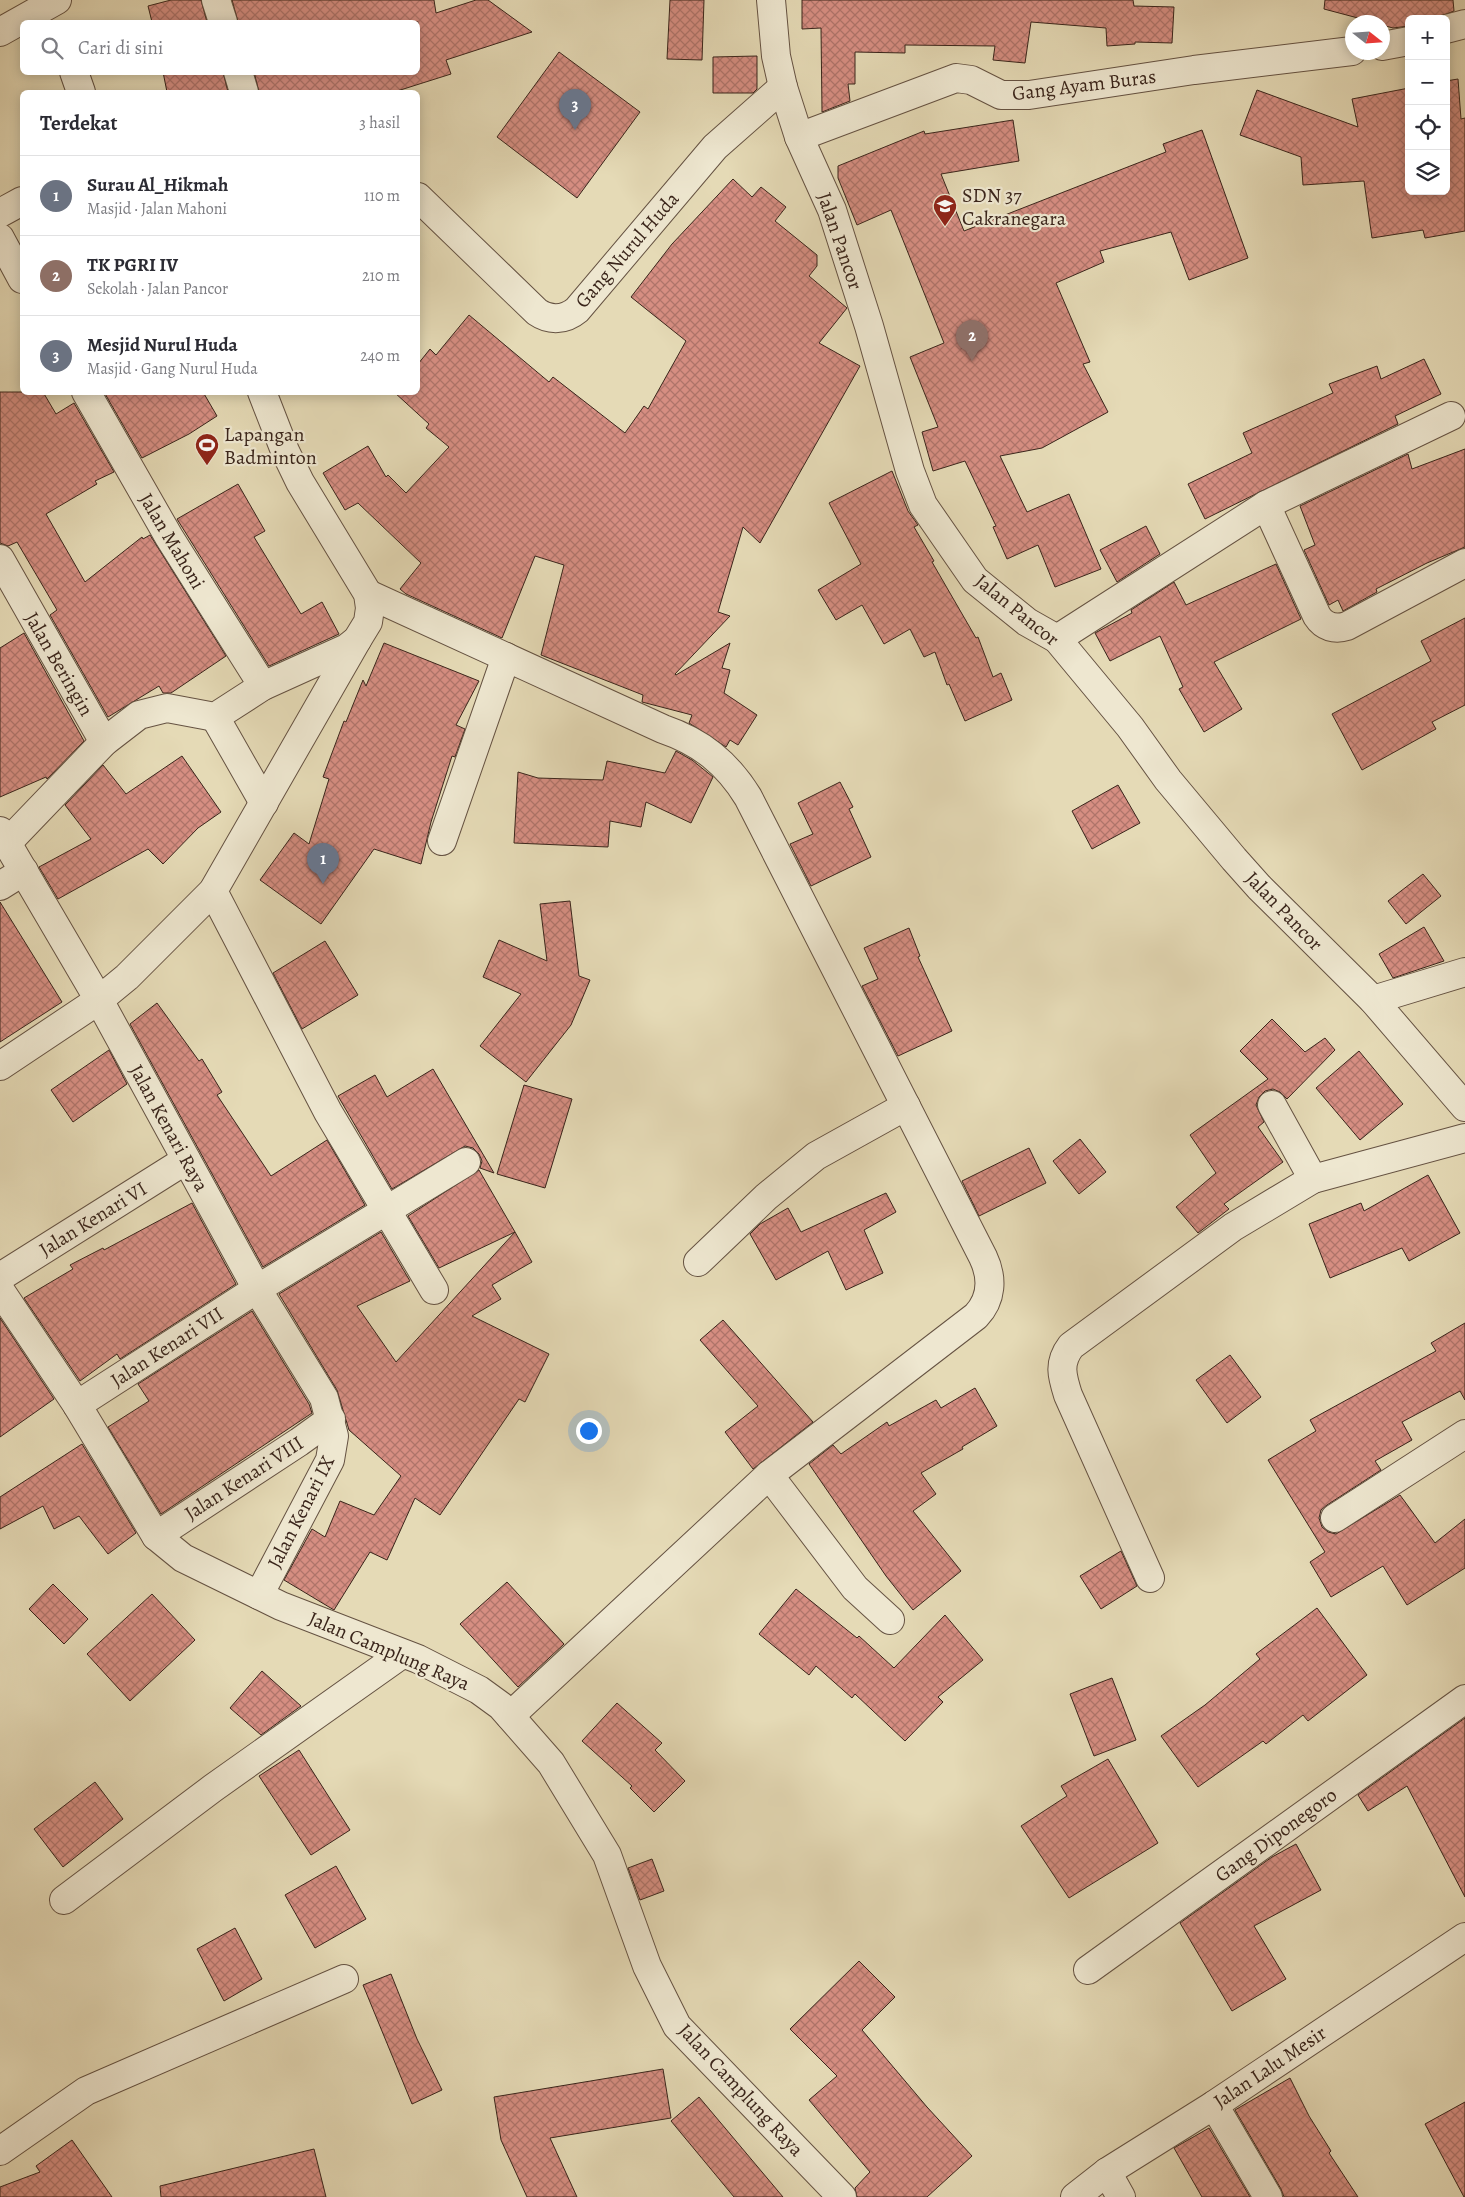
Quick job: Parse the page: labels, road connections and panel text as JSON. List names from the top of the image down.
{
  "streets": {
    "street": [
      "Gang Ayam Buras",
      "Jalan Pancor",
      "Gang Nurul Huda",
      "Jalan Mahoni",
      "Jalan Beringin",
      "Jalan Kenari Raya",
      "Jalan Kenari VI",
      "Jalan Kenari VII",
      "Jalan Kenari VIII",
      "Jalan Kenari IX",
      "Jalan Camplung Raya",
      "Gang Diponegoro",
      "Jalan Lalu Mesir"
    ]
  },
  "crossings": [
    ["Gang Ayam Buras", "Jalan Pancor"],
    ["Jalan Pancor", "Gang Nurul Huda"],
    ["Jalan Kenari Raya", "Jalan Kenari VI"],
    ["Jalan Kenari Raya", "Jalan Kenari VII"],
    ["Jalan Kenari Raya", "Jalan Kenari VIII"],
    ["Jalan Kenari Raya", "Jalan Kenari IX"],
    ["Jalan Kenari VII", "Jalan Camplung Raya"],
    ["Jalan Kenari VIII", "Jalan Kenari IX"],
    ["Jalan Kenari VIII", "Jalan Camplung Raya"],
    ["Jalan Kenari IX", "Jalan Camplung Raya"]
  ],
  "places": {
    "school or university": ["SDN 37 Cakranegara"],
    "sports": ["Lapangan Badminton"]
  },
  "north": "right",
  "page": {
    "map_buttons": ["+", "−"],
    "search": "Cari di sini",
    "pins": ["3", "2", "1"],
    "heading": ["Terdekat", "3 hasil"],
    "list": [
      {
        "mark": "1",
        "name": "Surau Al_Hikmah",
        "note": "Masjid · Jalan Mahoni",
        "value": "110 m"
      },
      {
        "mark": "2",
        "name": "TK PGRI IV",
        "note": "Sekolah · Jalan Pancor",
        "value": "210 m"
      },
      {
        "mark": "3",
        "name": "Mesjid Nurul Huda",
        "note": "Masjid · Gang Nurul Huda",
        "value": "240 m"
      }
    ]
  }
}
